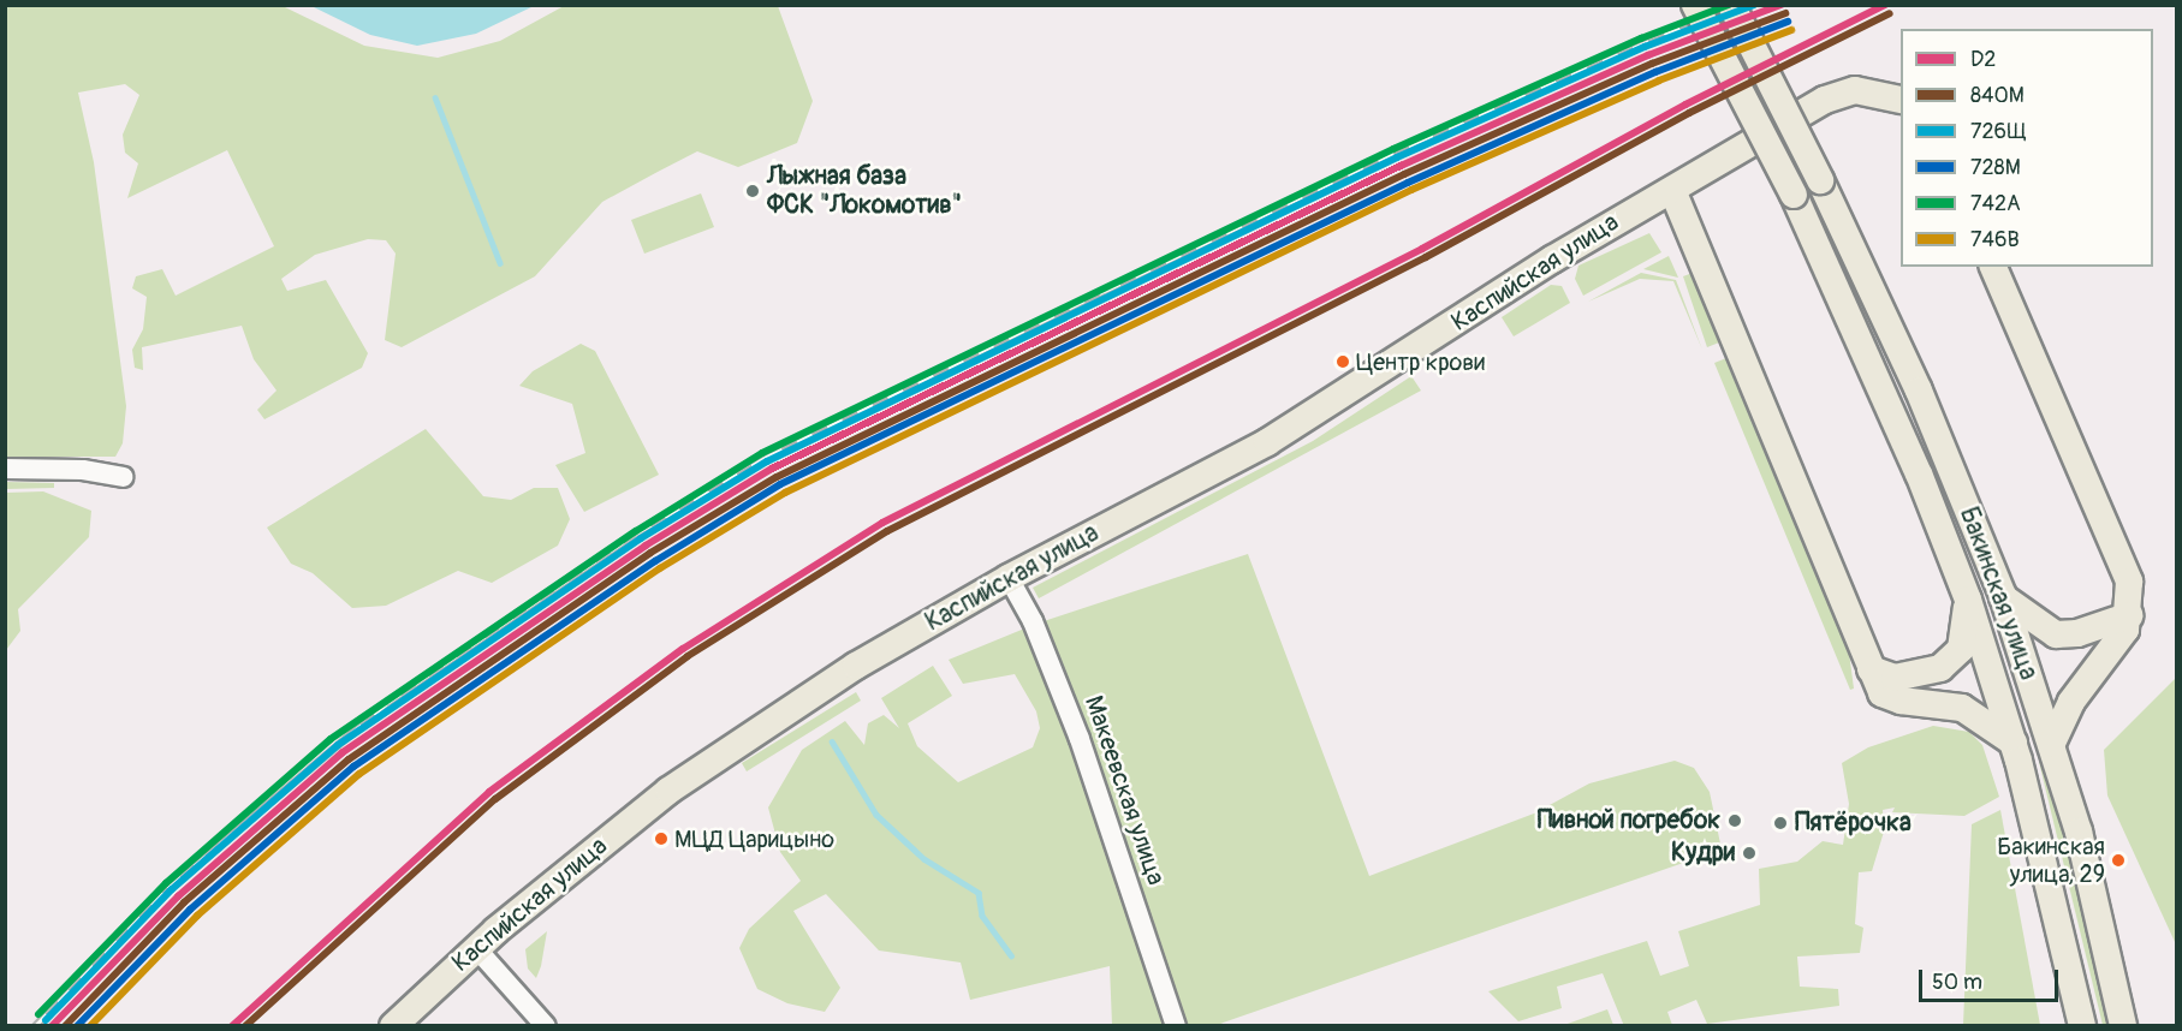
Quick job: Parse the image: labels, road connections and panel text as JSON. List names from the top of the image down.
{
  "streets": {
    "main road": ["Каспийская улица", "Бакинская улица"],
    "street": ["Макеевская улица"]
  },
  "crossings": [
    ["Каспийская улица", "Макеевская улица"]
  ],
  "places": [
    "Лыжная база ФСК \"Локомотив\"",
    "Центр крови",
    "Пивной погребок",
    "Пятёрочка",
    "МЦД Царицыно",
    "Кудри",
    "Бакинская улица, 29"
  ],
  "lines": [
    "transit line D2",
    "transit line 726Щ",
    "transit line 742А",
    "transit line 840М",
    "transit line 728М",
    "transit line 746В"
  ],
  "legend": [
    "D2",
    "840М",
    "726Щ",
    "728М",
    "742А",
    "746В"
  ],
  "scale_bar": "50 m"
}
